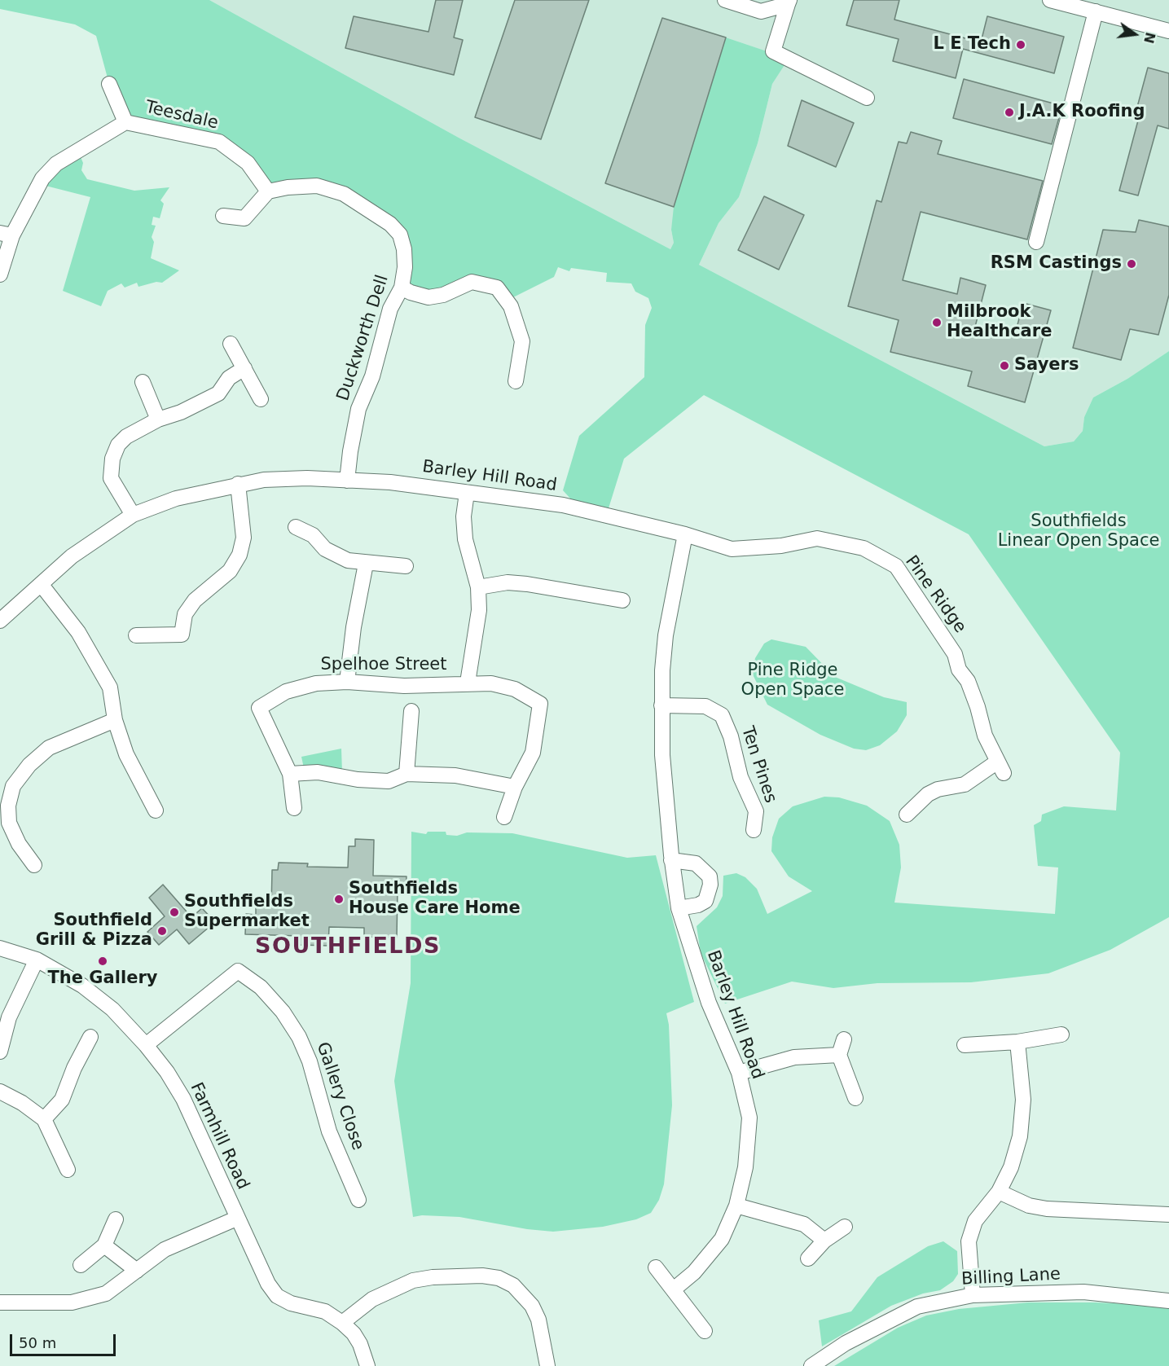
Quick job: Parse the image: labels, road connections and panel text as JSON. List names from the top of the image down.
{
  "streets": {
    "street": [
      "Teesdale",
      "Duckworth Dell",
      "Barley Hill Road",
      "Pine Ridge",
      "Spelhoe Street",
      "Ten Pines",
      "Gallery Close",
      "Farmhill Road",
      "Billing Lane"
    ]
  },
  "crossings": [
    ["Teesdale", "Duckworth Dell"],
    ["Duckworth Dell", "Barley Hill Road"],
    ["Barley Hill Road", "Pine Ridge"],
    ["Barley Hill Road", "Spelhoe Street"],
    ["Barley Hill Road", "Ten Pines"],
    ["Gallery Close", "Farmhill Road"]
  ],
  "districts": ["SOUTHFIELDS"],
  "parks": ["Southfields Linear Open Space", "Pine Ridge Open Space"],
  "places": [
    "L E Tech",
    "J.A.K Roofing",
    "RSM Castings",
    "Milbrook Healthcare",
    "Sayers",
    "Southfields House Care Home",
    "Southfields Supermarket",
    "Southfield Grill & Pizza",
    "The Gallery"
  ],
  "scale_bar": "50 m",
  "north": "right"
}
